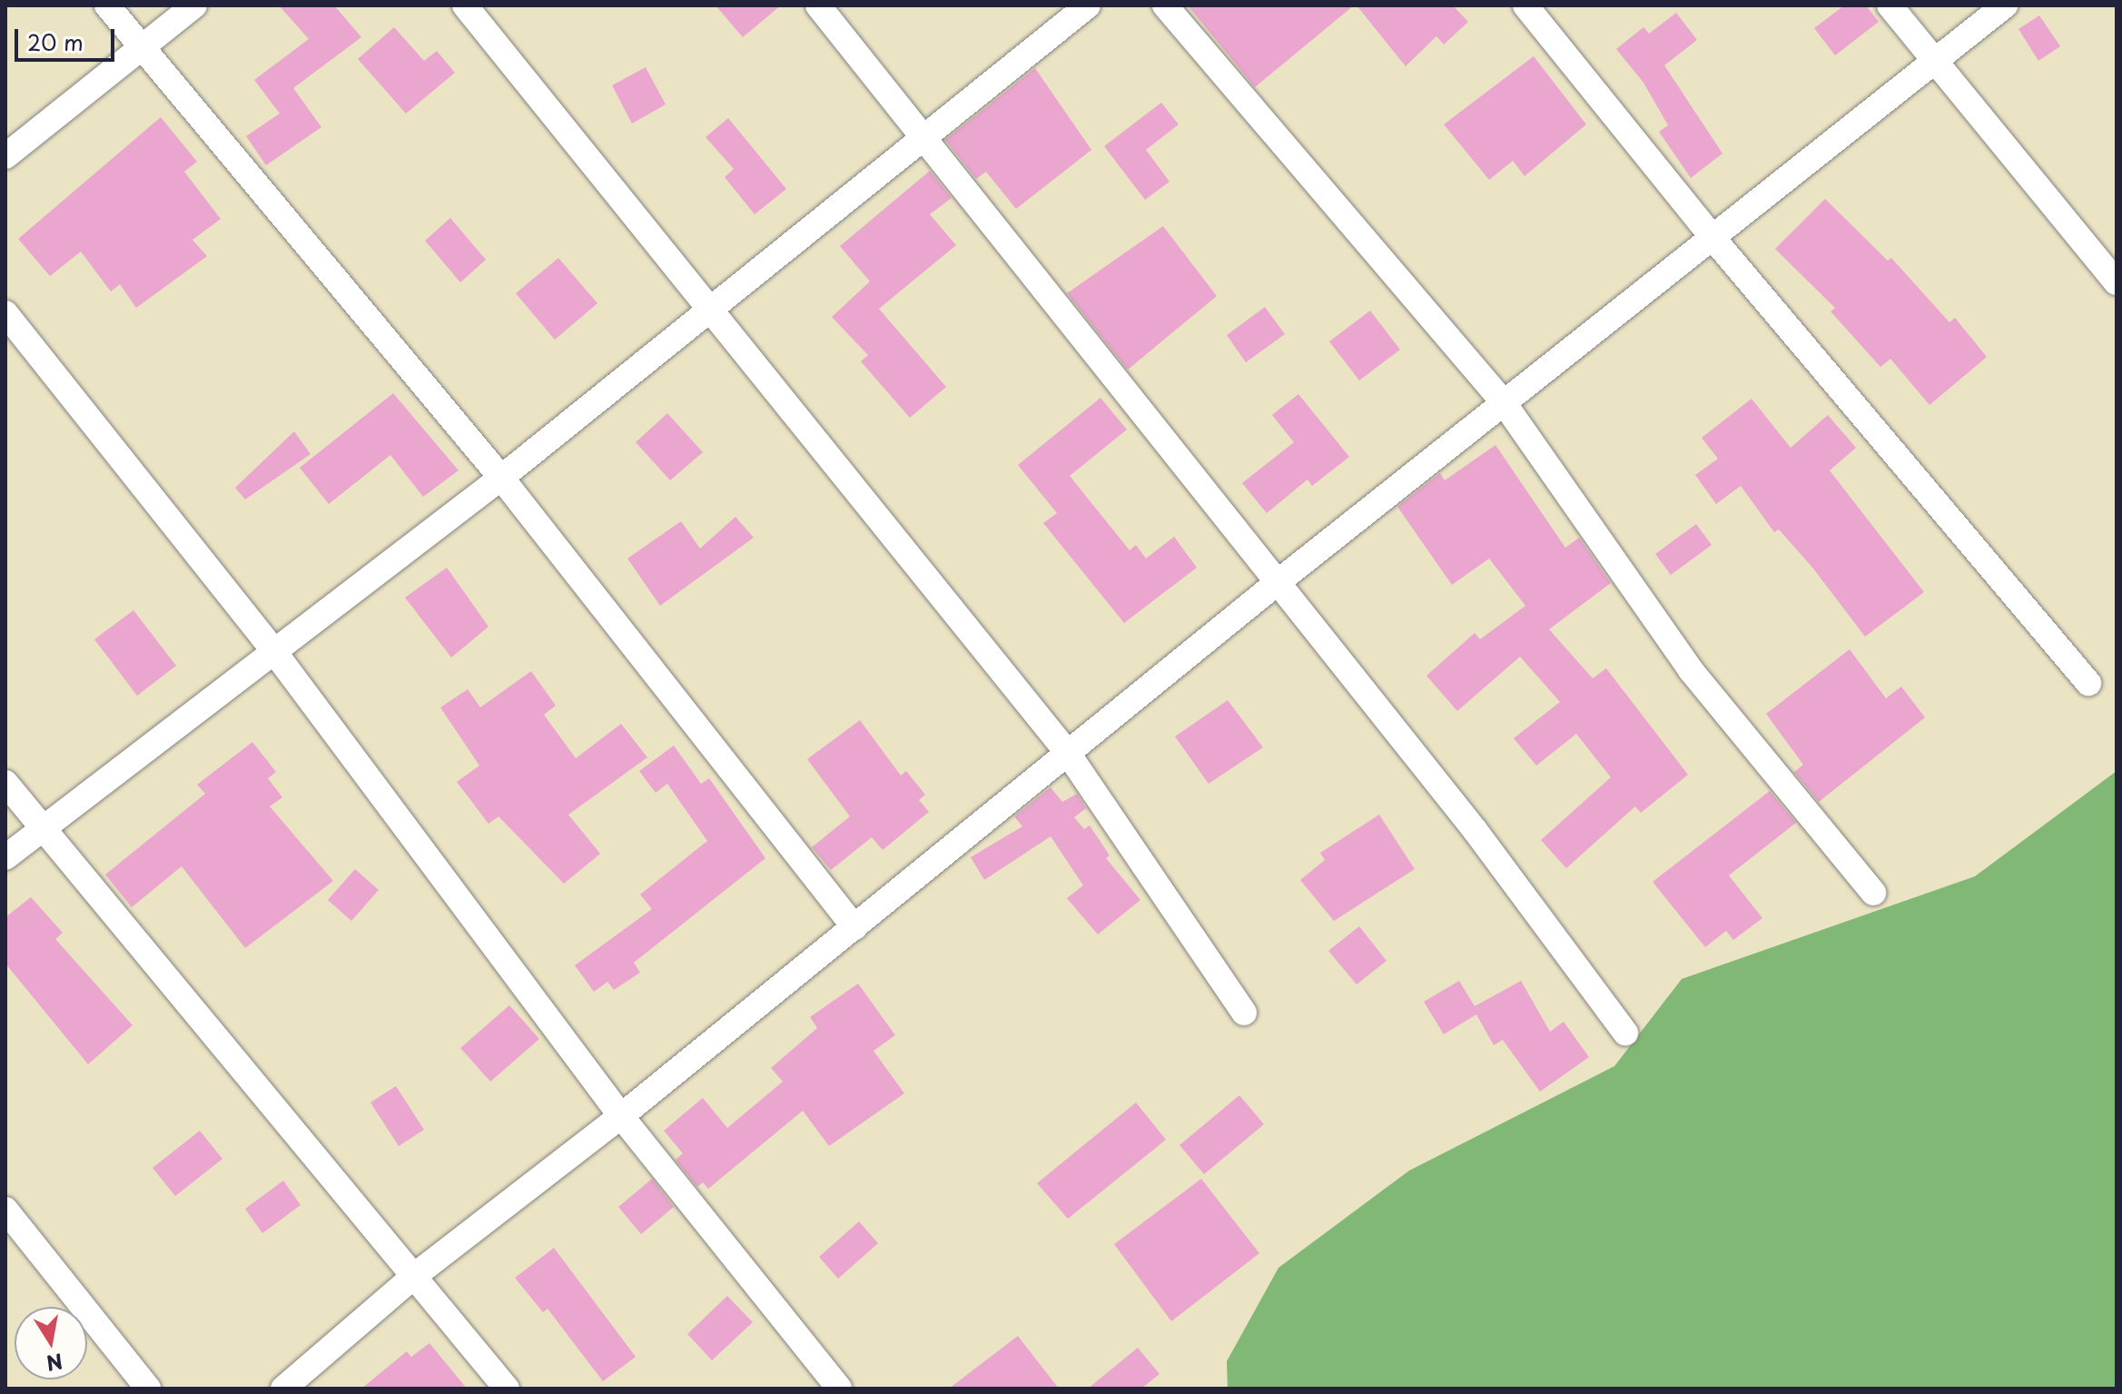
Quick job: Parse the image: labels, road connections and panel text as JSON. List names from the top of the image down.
{
  "scale_bar": "20 m",
  "north": "bottom"
}
